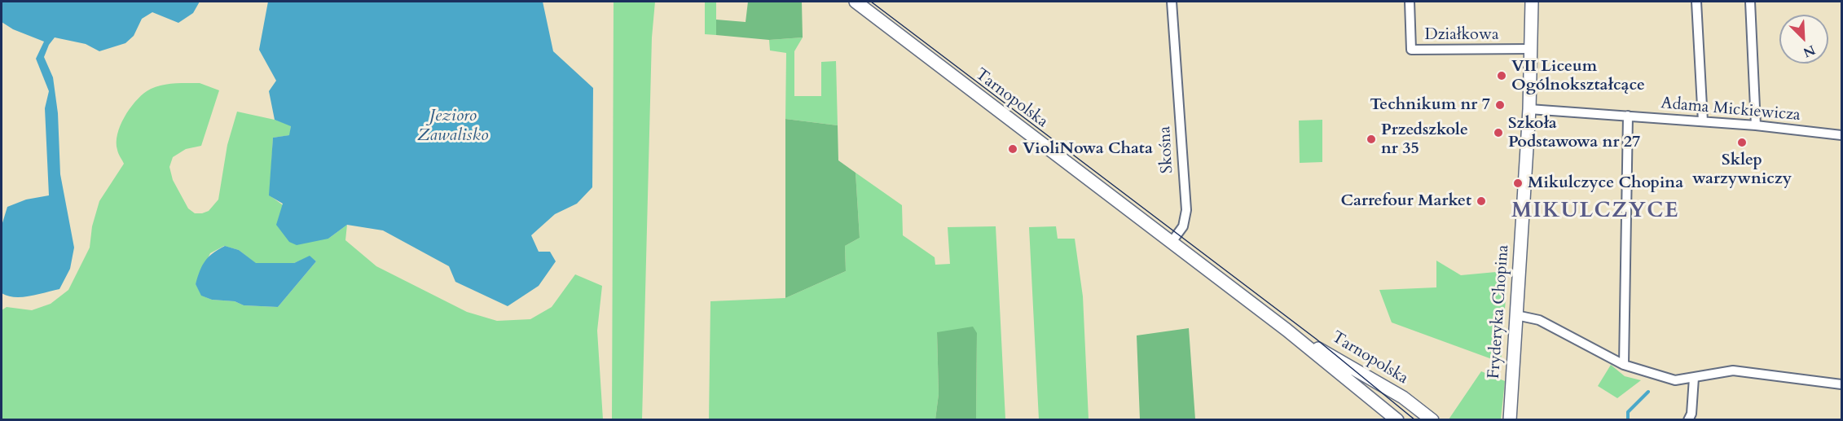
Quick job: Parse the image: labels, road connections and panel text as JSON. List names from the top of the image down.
{
  "streets": {
    "main road": ["Tarnopolska", "Fryderyka Chopina"],
    "street": ["Działkowa", "Adama Mickiewicza", "Skośna"]
  },
  "crossings": [
    ["Działkowa", "Fryderyka Chopina"],
    ["Tarnopolska", "Skośna"],
    ["Adama Mickiewicza", "Fryderyka Chopina"]
  ],
  "districts": ["MIKULCZYCE"],
  "water": ["Jezioro Zawalisko"],
  "places": [
    "VII Liceum Ogólnokształcące",
    "Technikum nr 7",
    "Szkoła Podstawowa nr 27",
    "Przedszkole nr 35",
    "Sklep warzywniczy",
    "VioliNowa Chata",
    "Mikulczyce Chopina",
    "Carrefour Market"
  ],
  "north": "bottom right"
}
